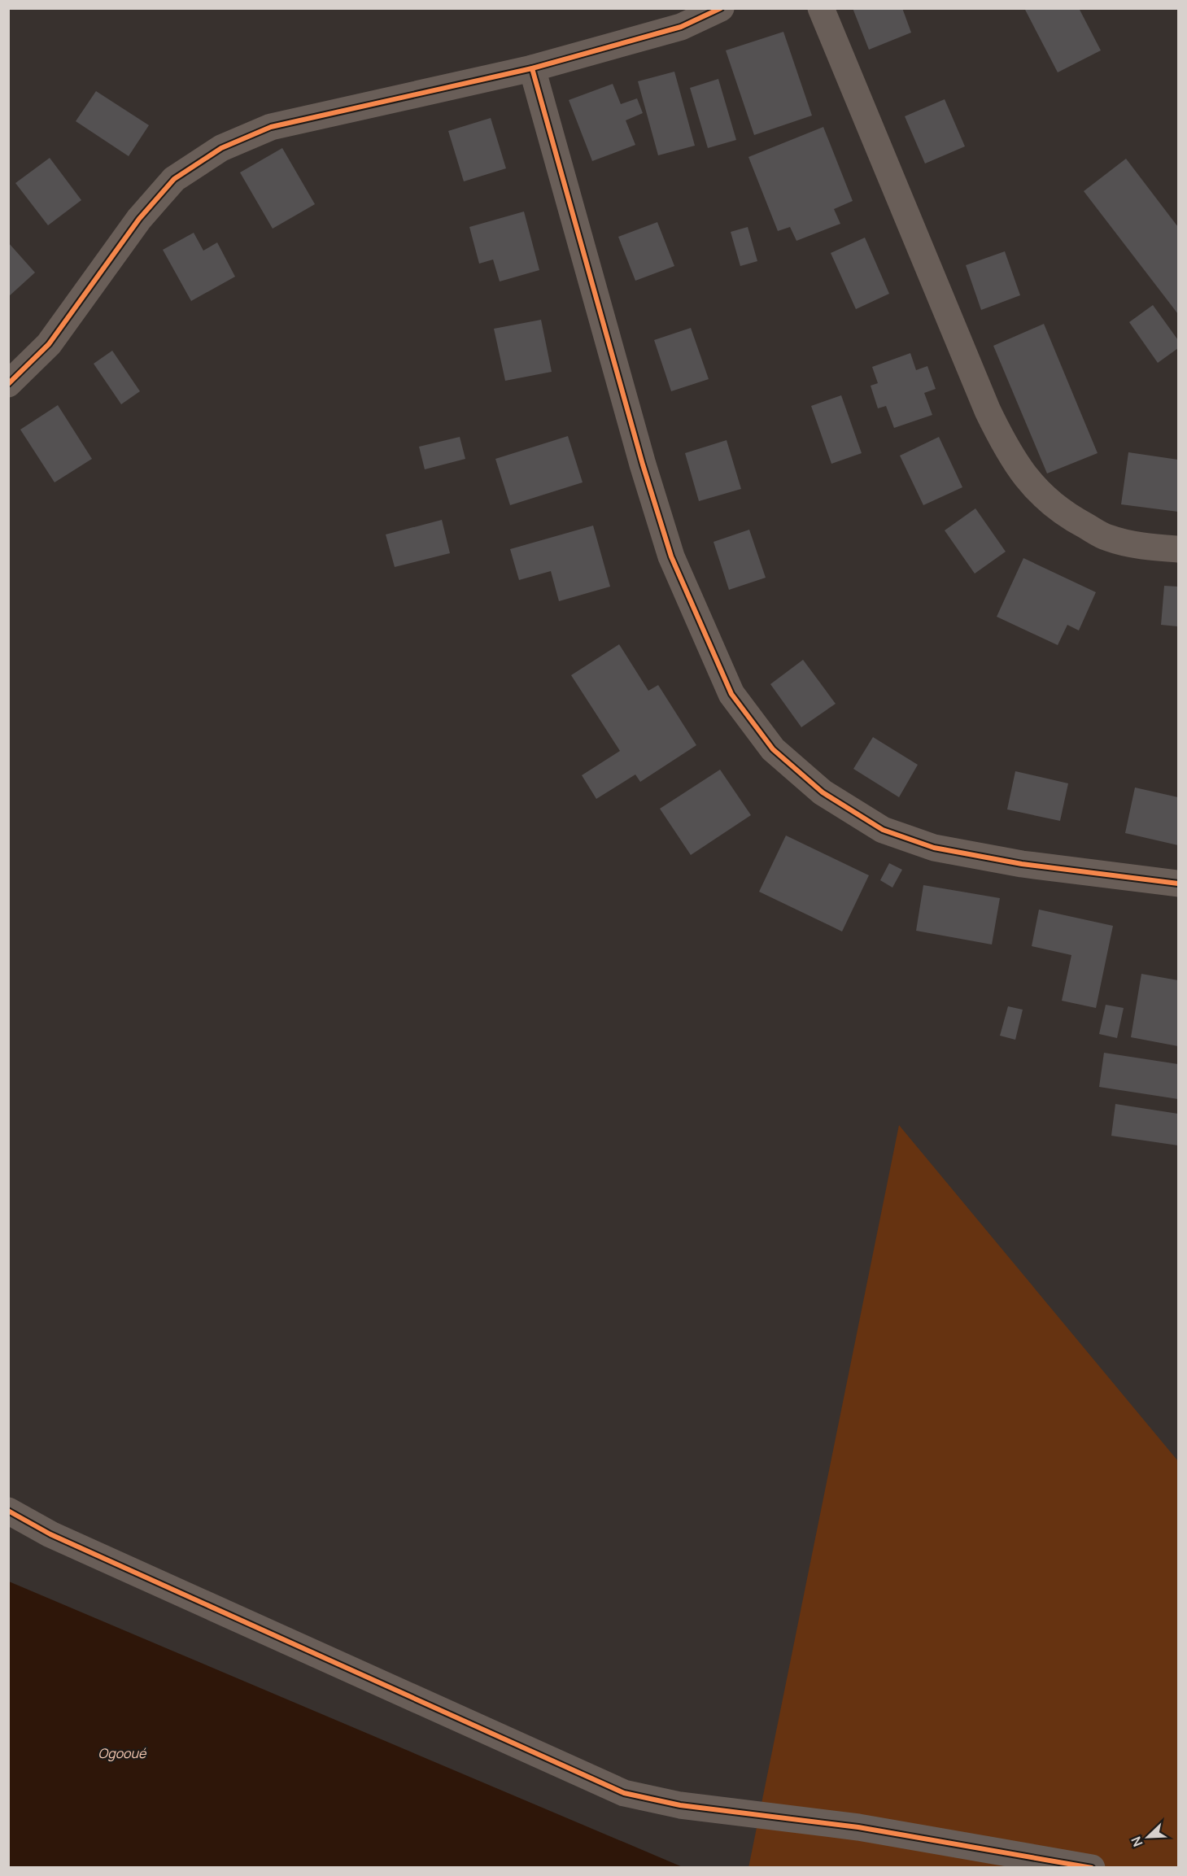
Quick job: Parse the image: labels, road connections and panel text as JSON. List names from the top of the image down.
{
  "water": ["Ogooué"],
  "north": "bottom left"
}
